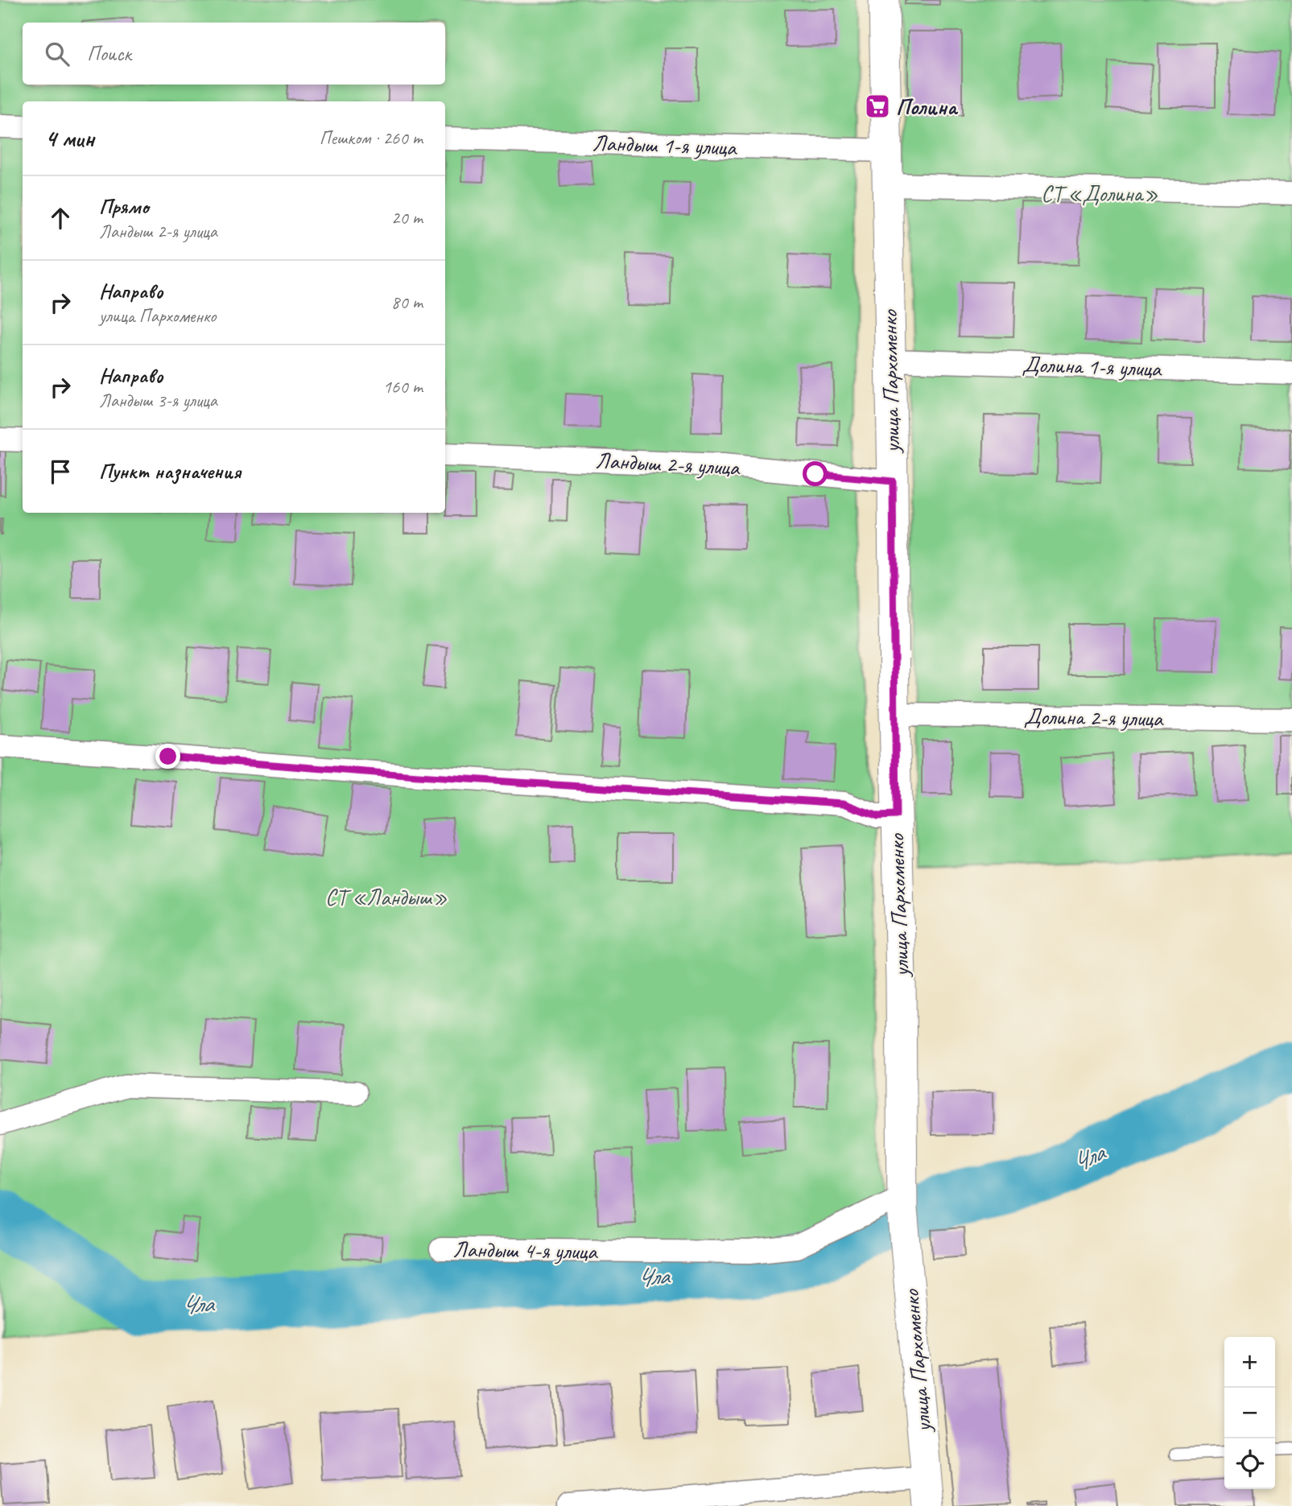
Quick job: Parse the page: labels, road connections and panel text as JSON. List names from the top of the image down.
{
  "streets": {
    "street": [
      "Ландыш 1-я улица",
      "Долина 1-я улица",
      "улица Пархоменко",
      "Ландыш 2-я улица",
      "Долина 2-я улица",
      "Ландыш 4-я улица"
    ]
  },
  "crossings": [
    ["Ландыш 1-я улица", "улица Пархоменко"],
    ["Долина 1-я улица", "улица Пархоменко"],
    ["улица Пархоменко", "Ландыш 2-я улица"],
    ["улица Пархоменко", "Долина 2-я улица"],
    ["улица Пархоменко", "Ландыш 4-я улица"]
  ],
  "water": ["Чла"],
  "parks": ["СТ «Долина»", "СТ «Ландыш»"],
  "places": {
    "supermarket": ["Полина"]
  },
  "page": {
    "search": "Поиск",
    "heading": ["4 мин", "Пешком · 260 m"],
    "list": [
      ["Прямо", "Ландыш 2-я улица", "20 m"],
      ["Направо", "улица Пархоменко", "80 m"],
      ["Направо", "Ландыш 3-я улица", "160 m"],
      "Пункт назначения"
    ],
    "map_buttons": ["+", "−"]
  }
}
